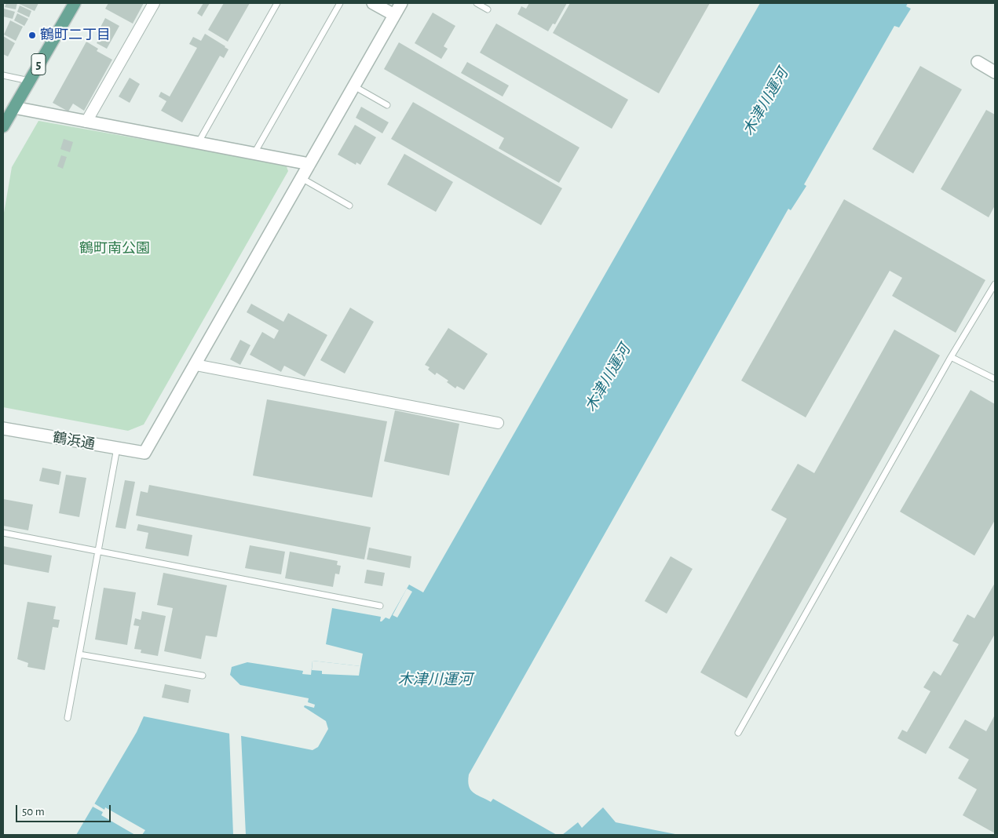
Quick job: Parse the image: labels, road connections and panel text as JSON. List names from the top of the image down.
{
  "streets": {
    "main road": ["5"],
    "street": ["鶴浜通"]
  },
  "water": ["木津川運河"],
  "parks": ["鶴町南公園"],
  "places": ["鶴町二丁目"],
  "scale_bar": "50 m"
}
